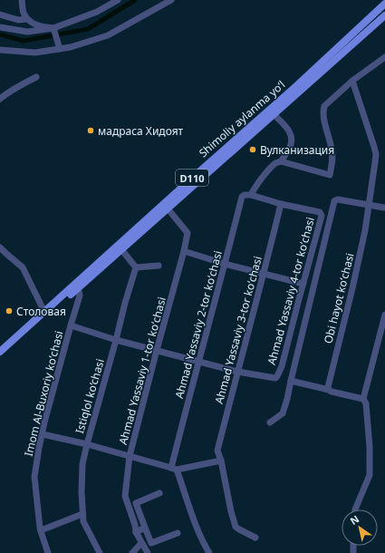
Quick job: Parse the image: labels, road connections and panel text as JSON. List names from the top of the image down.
{
  "streets": {
    "main road": ["Shimoliy aylanma yoʻl", "D110"],
    "street": [
      "Ahmad Yassaviy 4-tor koʻchasi",
      "Obi hayot koʻchasi",
      "Ahmad Yassaviy 2-tor koʻchasi",
      "Ahmad Yassaviy 3-tor koʻchasi",
      "Ahmad Yassaviy 1-tor koʻchasi",
      "Imom Al-Buxoriy koʻchasi",
      "Istiqlol ko‘chasi"
    ]
  },
  "crossings": [
    ["Shimoliy aylanma yoʻl", "Ahmad Yassaviy 1-tor koʻchasi"],
    ["Shimoliy aylanma yoʻl", "Imom Al-Buxoriy koʻchasi"],
    ["Ahmad Yassaviy 4-tor koʻchasi", "Ahmad Yassaviy 2-tor koʻchasi"],
    ["Ahmad Yassaviy 4-tor koʻchasi", "Ahmad Yassaviy 3-tor koʻchasi"]
  ],
  "places": ["мадраса Хидоят", "Вулканизация", "Столовая"],
  "north": "top left"
}
